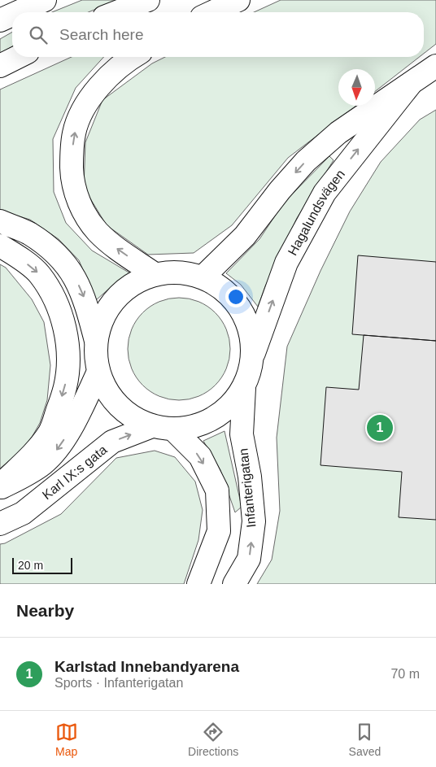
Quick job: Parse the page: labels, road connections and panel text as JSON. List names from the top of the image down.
{
  "streets": {
    "main road": ["Hagalundsvägen", "Karl IX:s gata", "Infanterigatan"]
  },
  "one_way": ["Infanterigatan"],
  "scale_bar": "20 m",
  "north": "bottom",
  "page": {
    "search": "Search here",
    "pins": "1",
    "scale": "20 m",
    "heading": "Nearby",
    "list": [
      {
        "mark": "1",
        "name": "Karlstad Innebandyarena",
        "note": "Sports · Infanterigatan",
        "value": "70 m"
      }
    ],
    "nav": ["Map", "Directions", "Saved"]
  }
}
